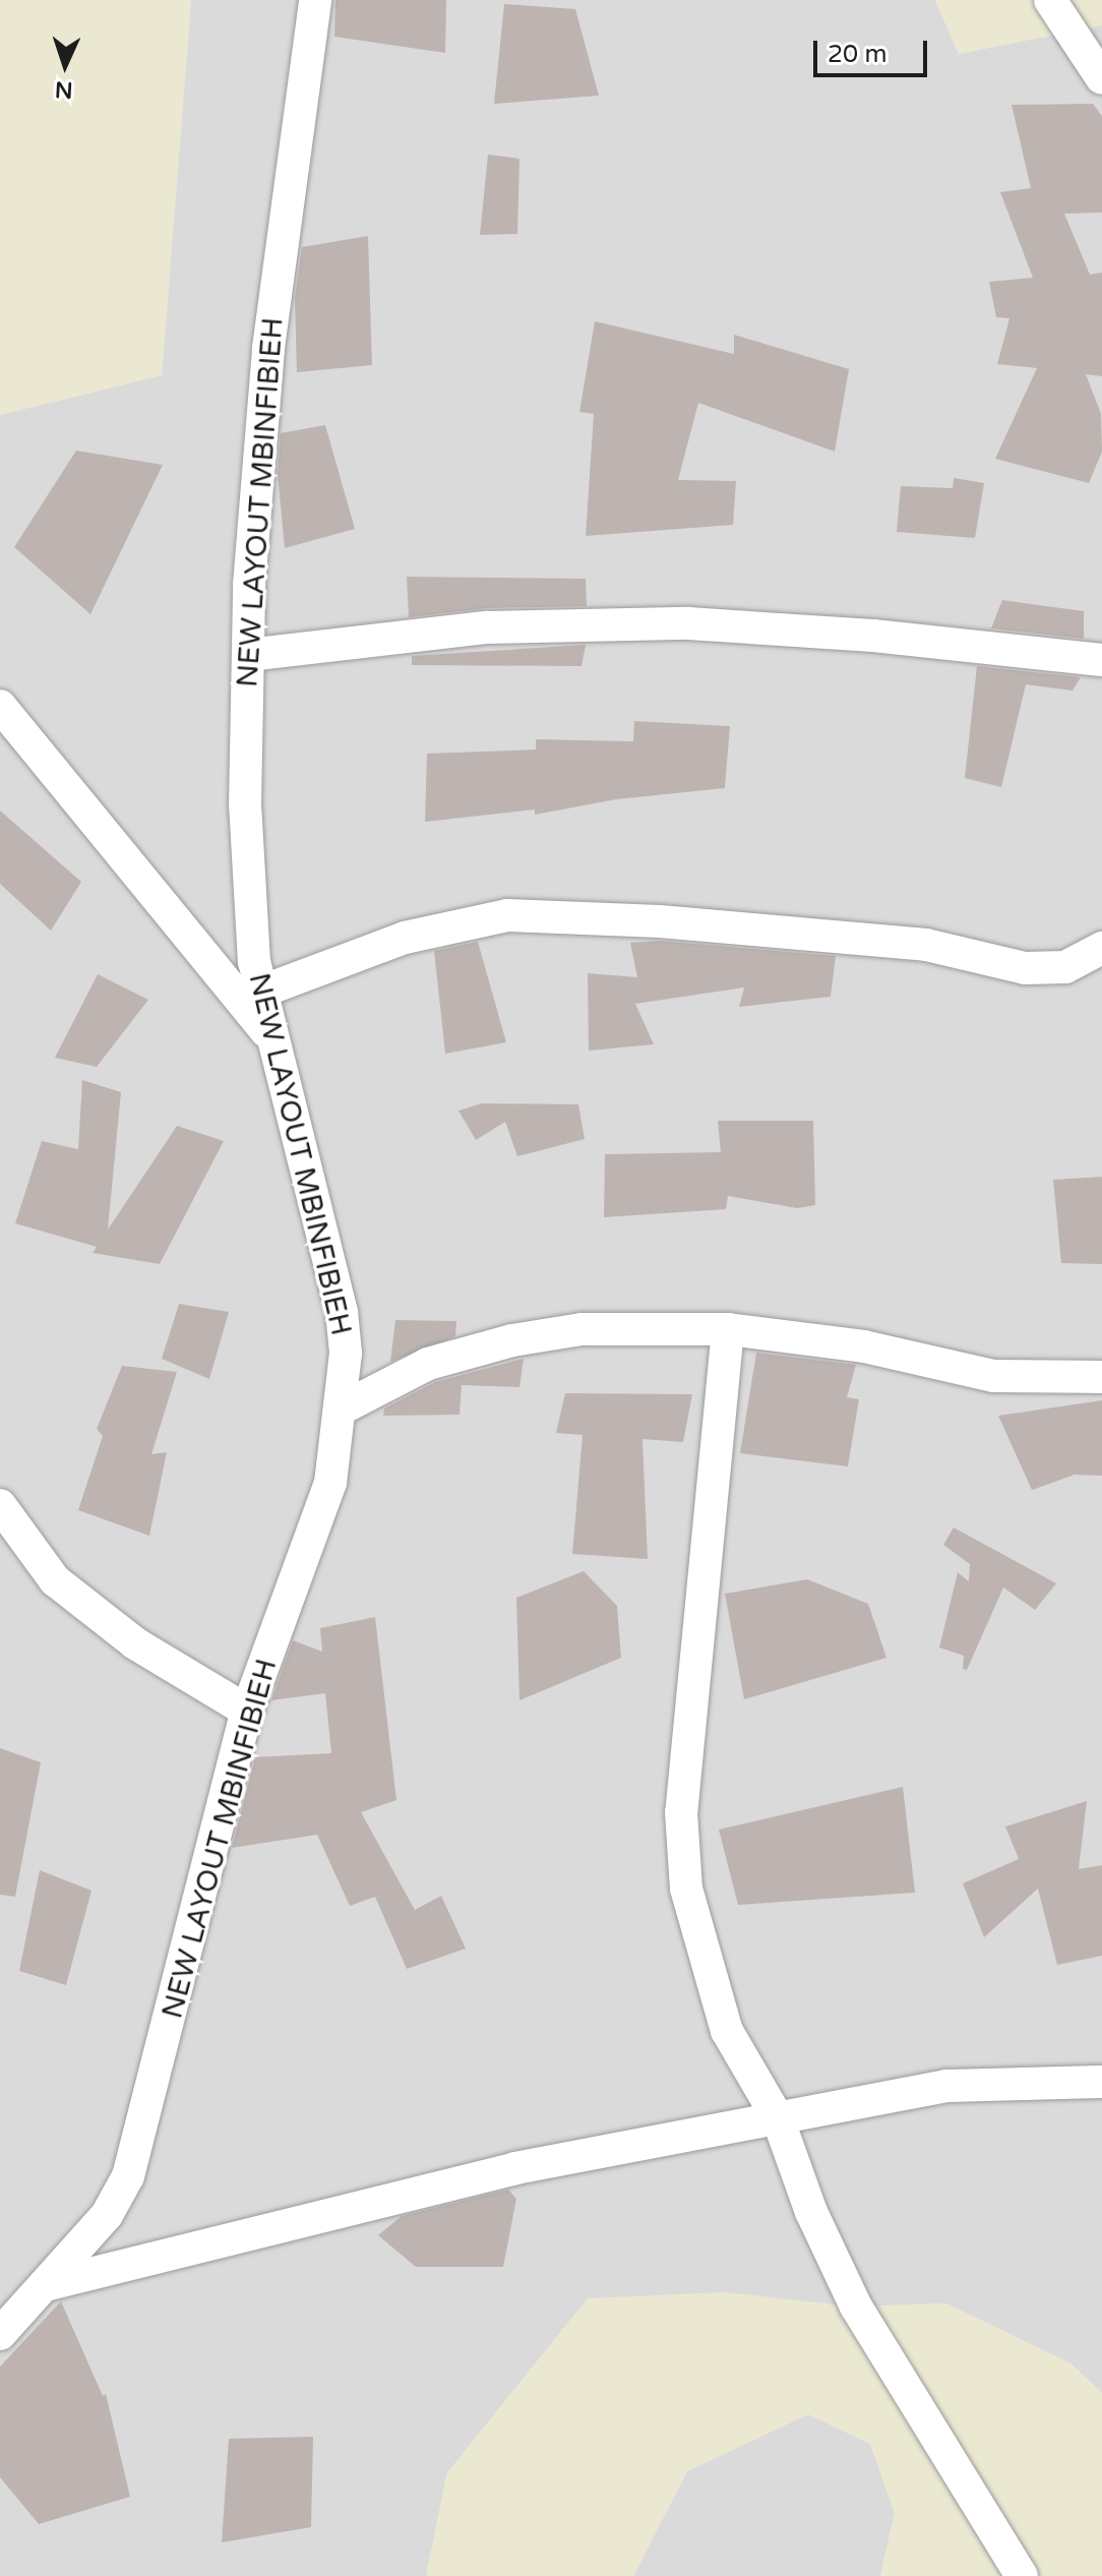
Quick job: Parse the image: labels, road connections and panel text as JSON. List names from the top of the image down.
{
  "streets": {
    "street": ["NEW LAYOUT MBINFIBIEH"]
  },
  "scale_bar": "20 m",
  "north": "bottom"
}
